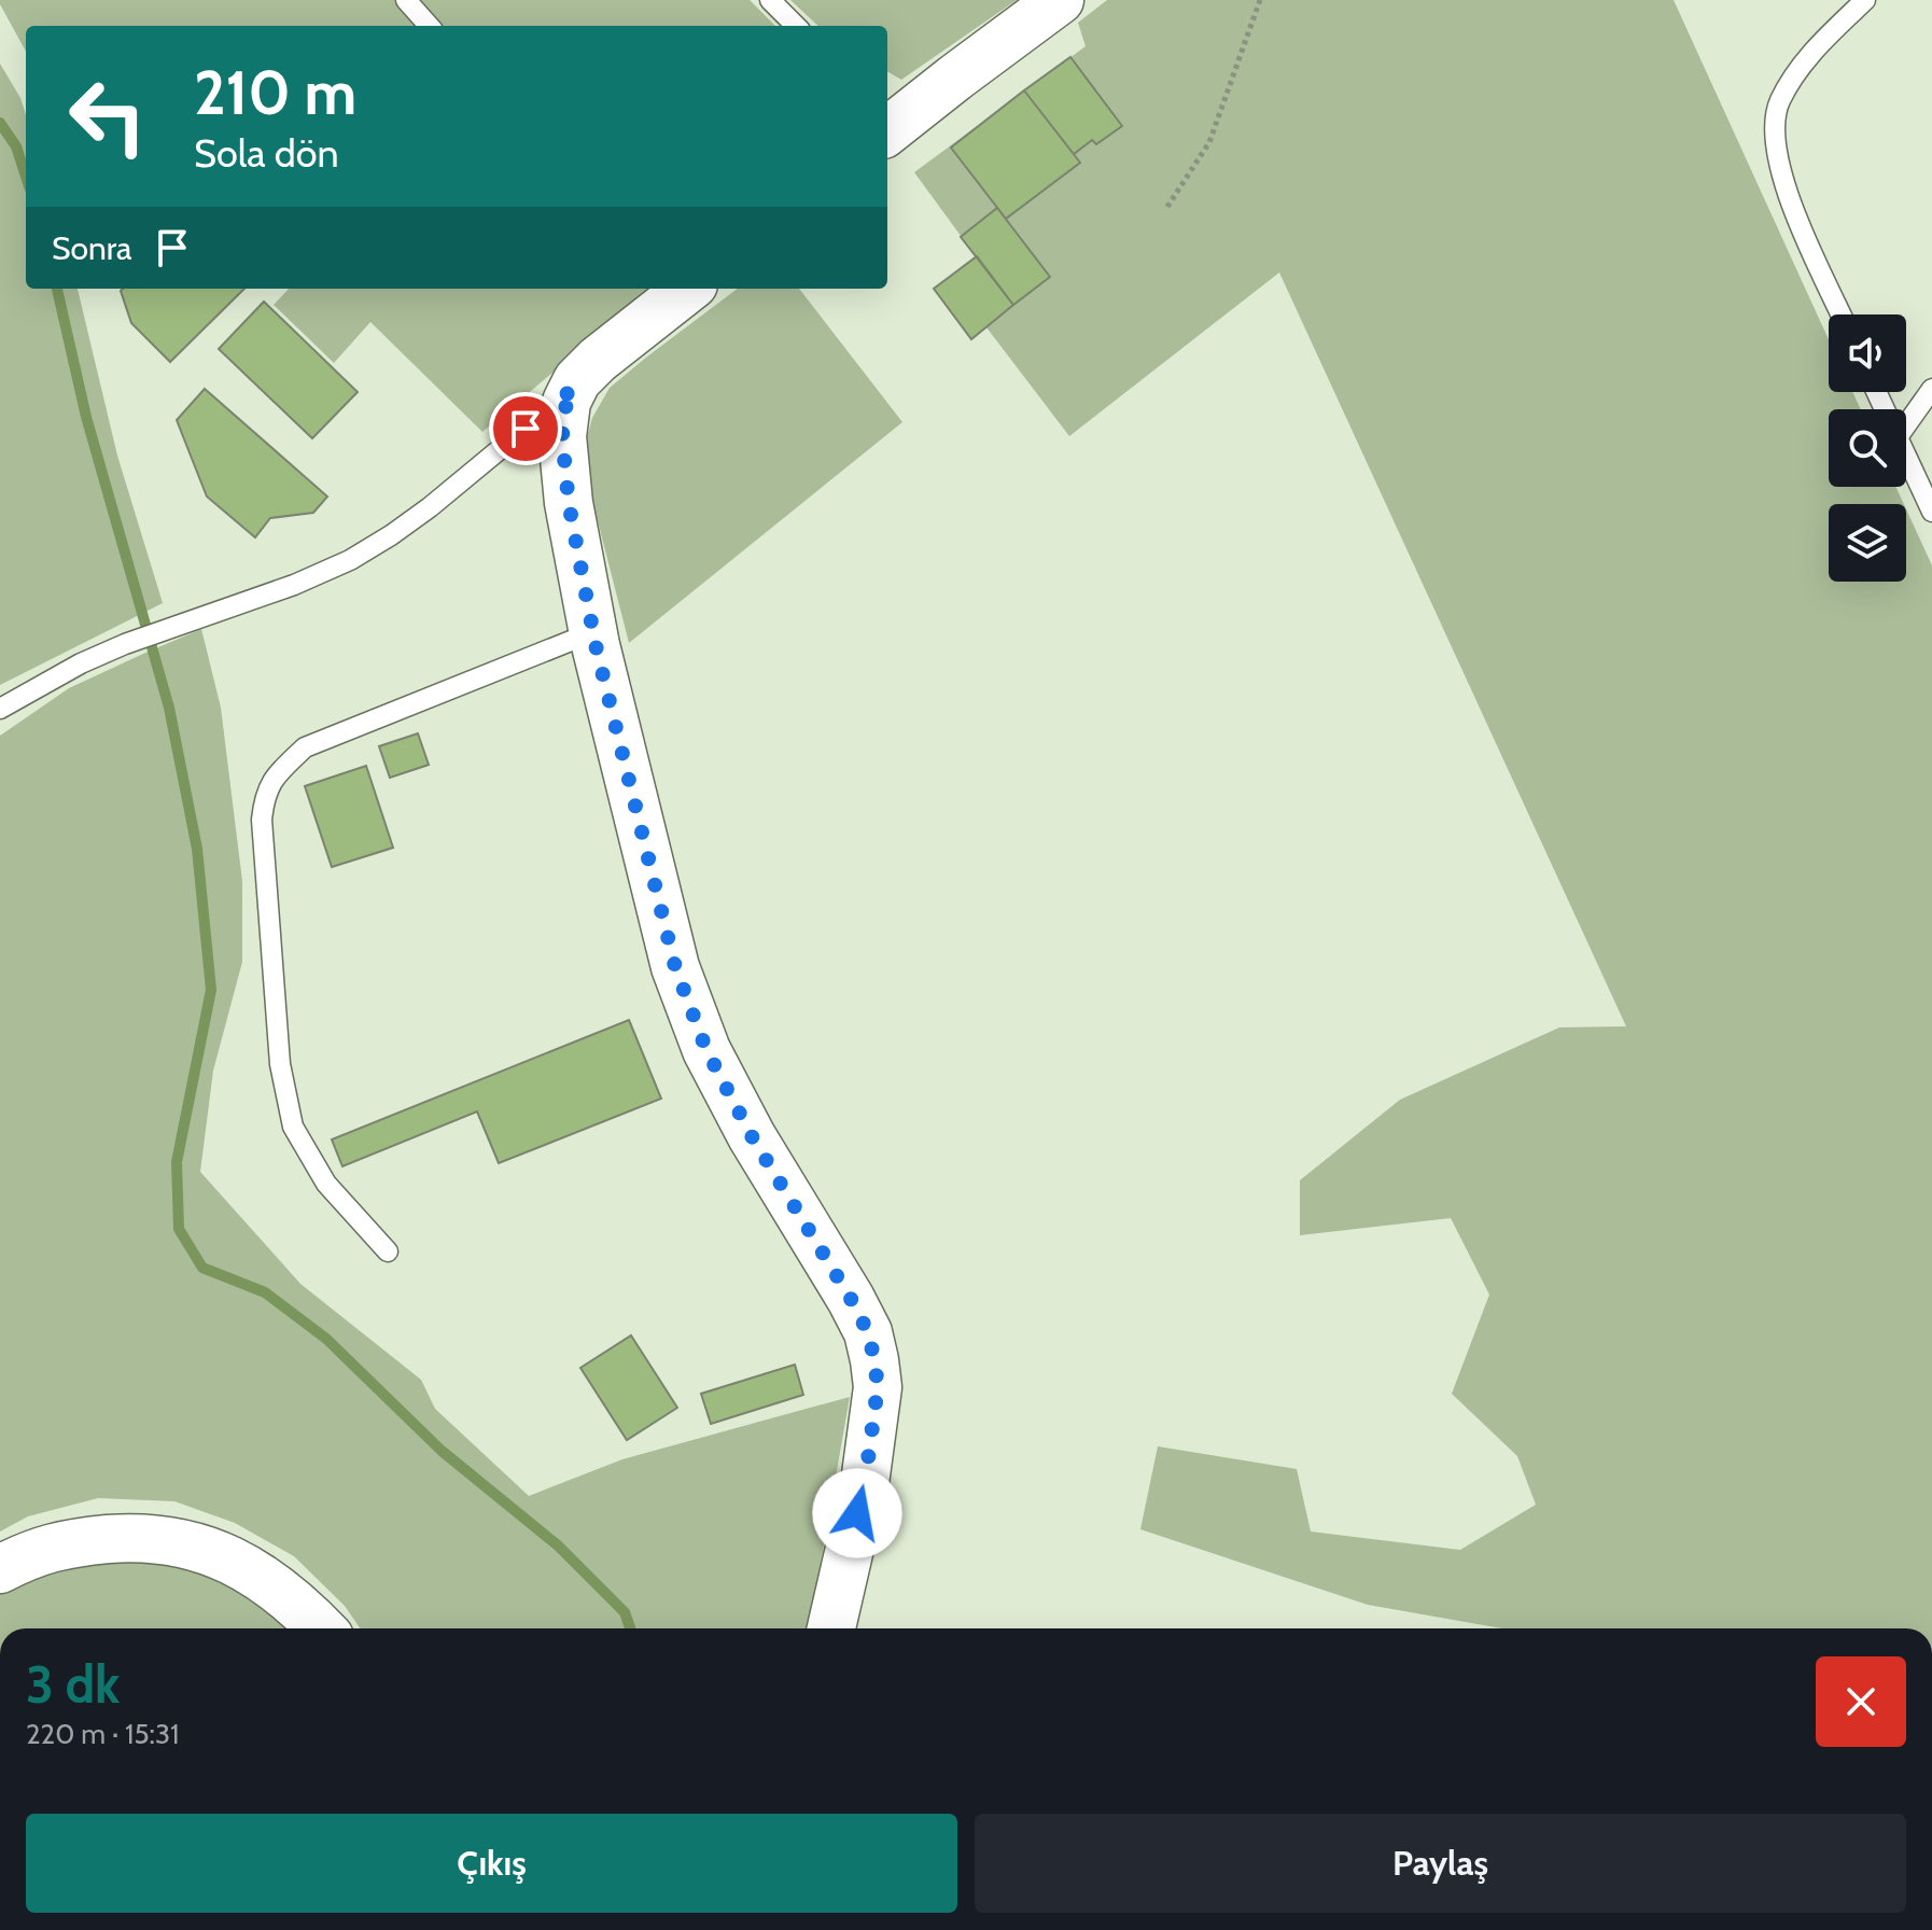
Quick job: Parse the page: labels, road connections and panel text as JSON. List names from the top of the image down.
{
  "page": {
    "turn": ["210 m", "Sola dön"],
    "then": "Sonra",
    "heading": ["3 dk", "220 m · 15:31"],
    "buttons": ["Çıkış", "Paylaş"]
  }
}
